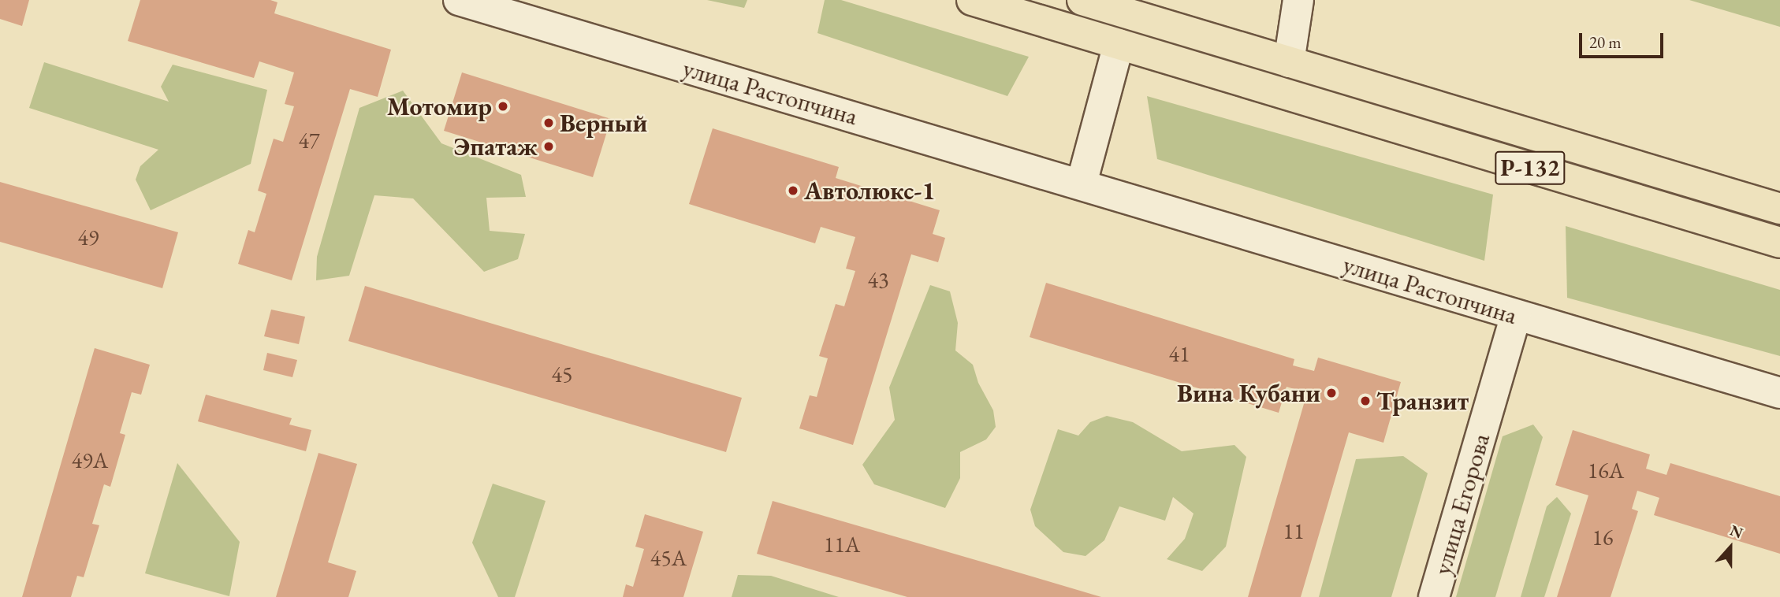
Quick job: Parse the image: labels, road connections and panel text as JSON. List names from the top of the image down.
{
  "streets": {
    "highway": ["Р-132"],
    "street": ["улица Растопчина", "улица Егорова"]
  },
  "crossings": [
    ["улица Растопчина", "улица Егорова"]
  ],
  "places": [
    "Мотомир",
    "Верный",
    "Эпатаж",
    "Автолюкс-1",
    "Вина Кубани",
    "Транзит"
  ],
  "house_numbers": [
    "47",
    "49",
    "43",
    "41",
    "45",
    "49А",
    "16А",
    "11",
    "16",
    "11А",
    "45А"
  ],
  "scale_bar": "20 m",
  "north": "top"
}
